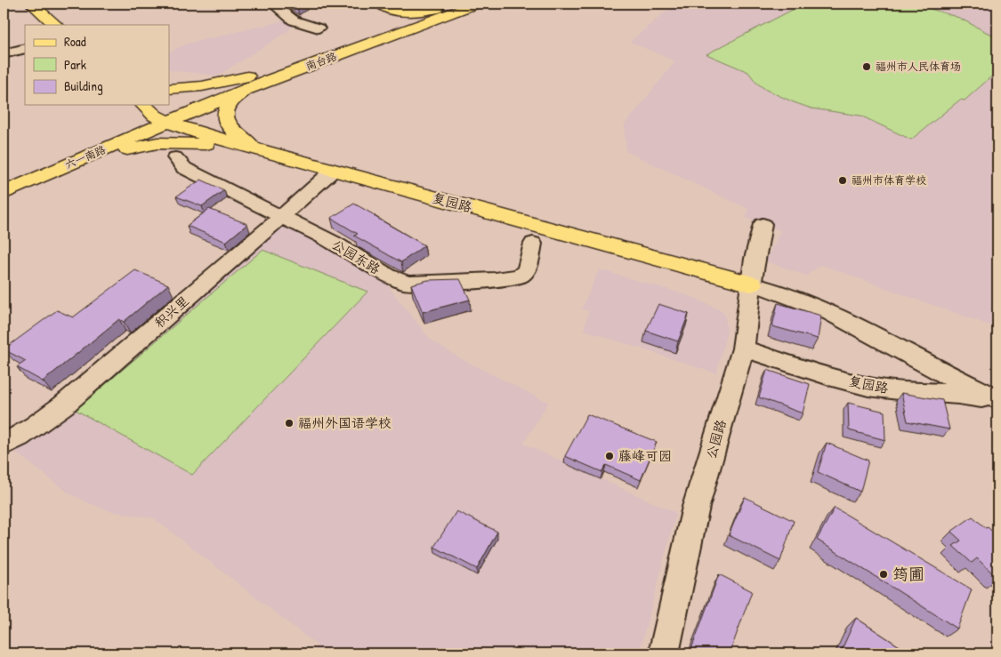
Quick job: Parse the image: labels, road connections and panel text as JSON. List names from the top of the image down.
{
  "streets": {
    "main road": ["南台路", "六一南路", "复园路"],
    "street": ["公园东路", "积兴里", "公园路"]
  },
  "crossings": [
    ["南台路", "六一南路"],
    ["南台路", "复园路"],
    ["六一南路", "复园路"],
    ["复园路", "积兴里"],
    ["复园路", "公园路"],
    ["公园东路", "积兴里"]
  ],
  "places": [
    "福州市人民体育场",
    "福州市体育学校",
    "福州外国语学校",
    "藤峰可园",
    "筠圃"
  ],
  "legend": ["Road", "Park", "Building"]
}
